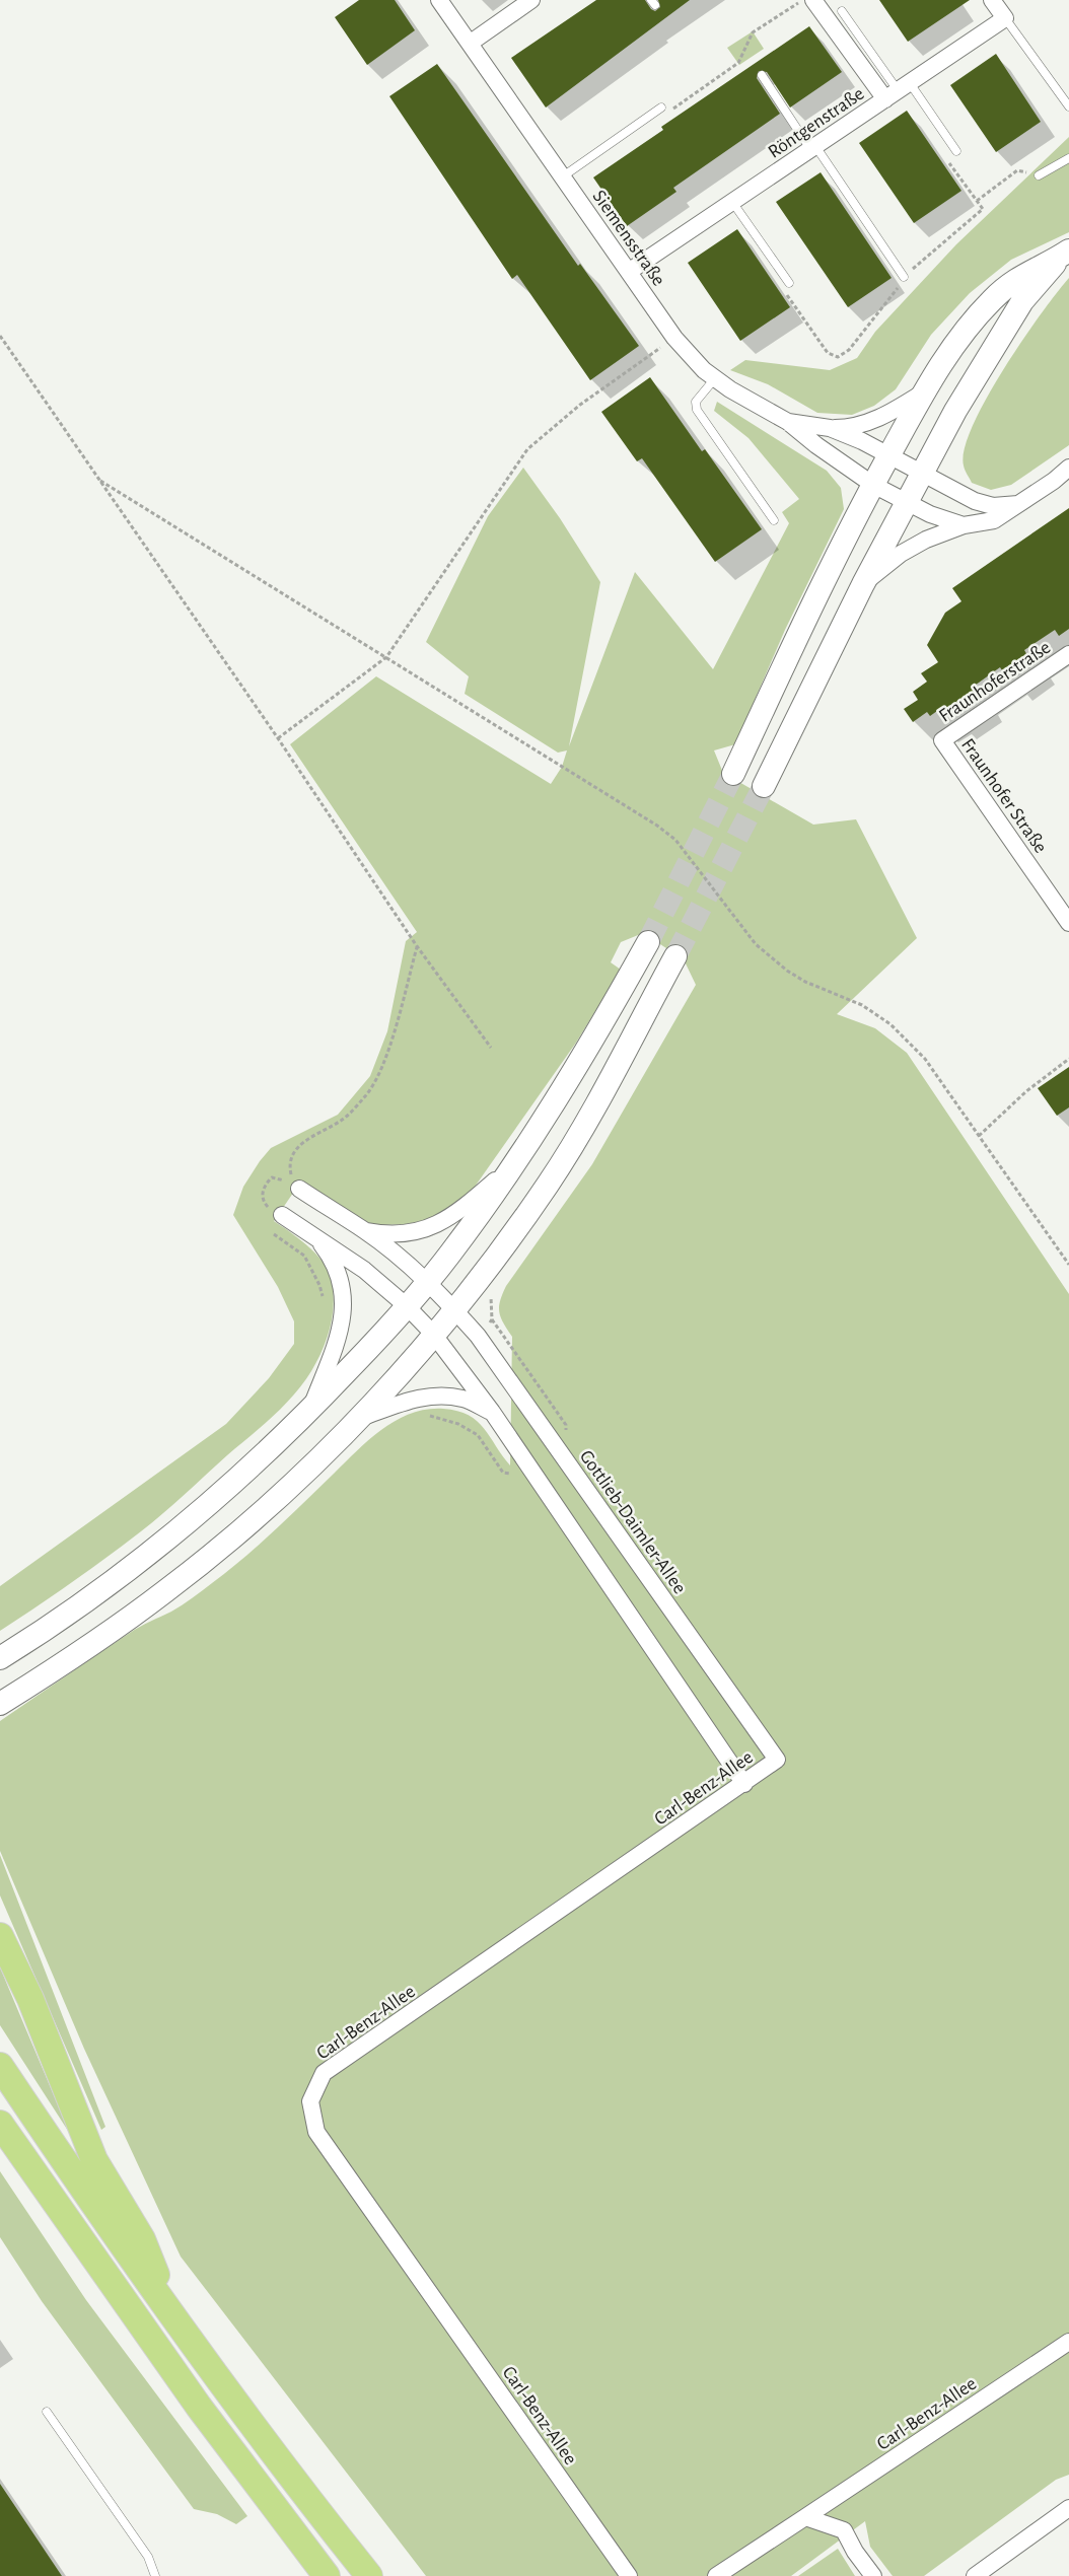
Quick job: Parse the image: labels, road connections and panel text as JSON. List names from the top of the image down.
{
  "streets": {
    "street": [
      "Röntgenstraße",
      "Siemensstraße",
      "Fraunhoferstraße",
      "Fraunhofer Straße",
      "Gottlieb-Daimler-Allee",
      "Carl-Benz-Allee"
    ]
  },
  "crossings": [
    ["Röntgenstraße", "Siemensstraße"],
    ["Fraunhoferstraße", "Fraunhofer Straße"],
    ["Gottlieb-Daimler-Allee", "Carl-Benz-Allee"]
  ]
}
